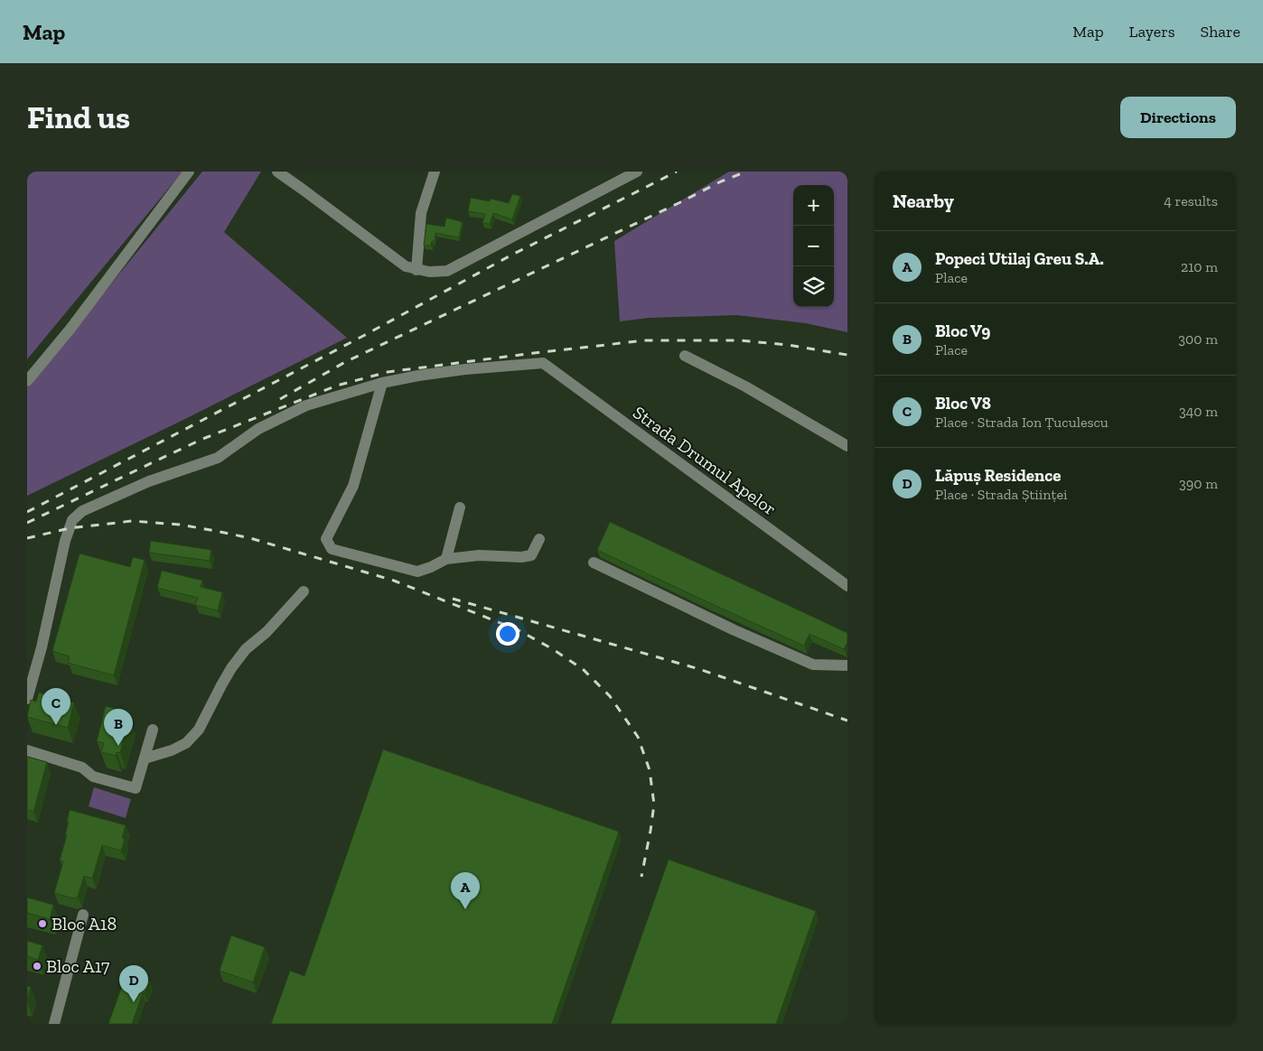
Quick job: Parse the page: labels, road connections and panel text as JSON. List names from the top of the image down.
{
  "streets": {
    "street": ["Strada Drumul Apelor"]
  },
  "places": ["Bloc A18", "Bloc A17"],
  "page": {
    "header": "Map",
    "nav": ["Map", "Layers", "Share"],
    "buttons": "Directions",
    "title": "Find us",
    "heading": ["Nearby", "4 results"],
    "map_buttons": ["+", "−"],
    "list": [
      {
        "mark": "A",
        "name": "Popeci Utilaj Greu S.A.",
        "note": "Place",
        "value": "210 m"
      },
      {
        "mark": "B",
        "name": "Bloc V9",
        "note": "Place",
        "value": "300 m"
      },
      {
        "mark": "C",
        "name": "Bloc V8",
        "note": "Place · Strada Ion Țuculescu",
        "value": "340 m"
      },
      {
        "mark": "D",
        "name": "Lăpuș Residence",
        "note": "Place · Strada Științei",
        "value": "390 m"
      }
    ],
    "pins": [
      "C",
      "B",
      "A",
      "D"
    ]
  }
}
